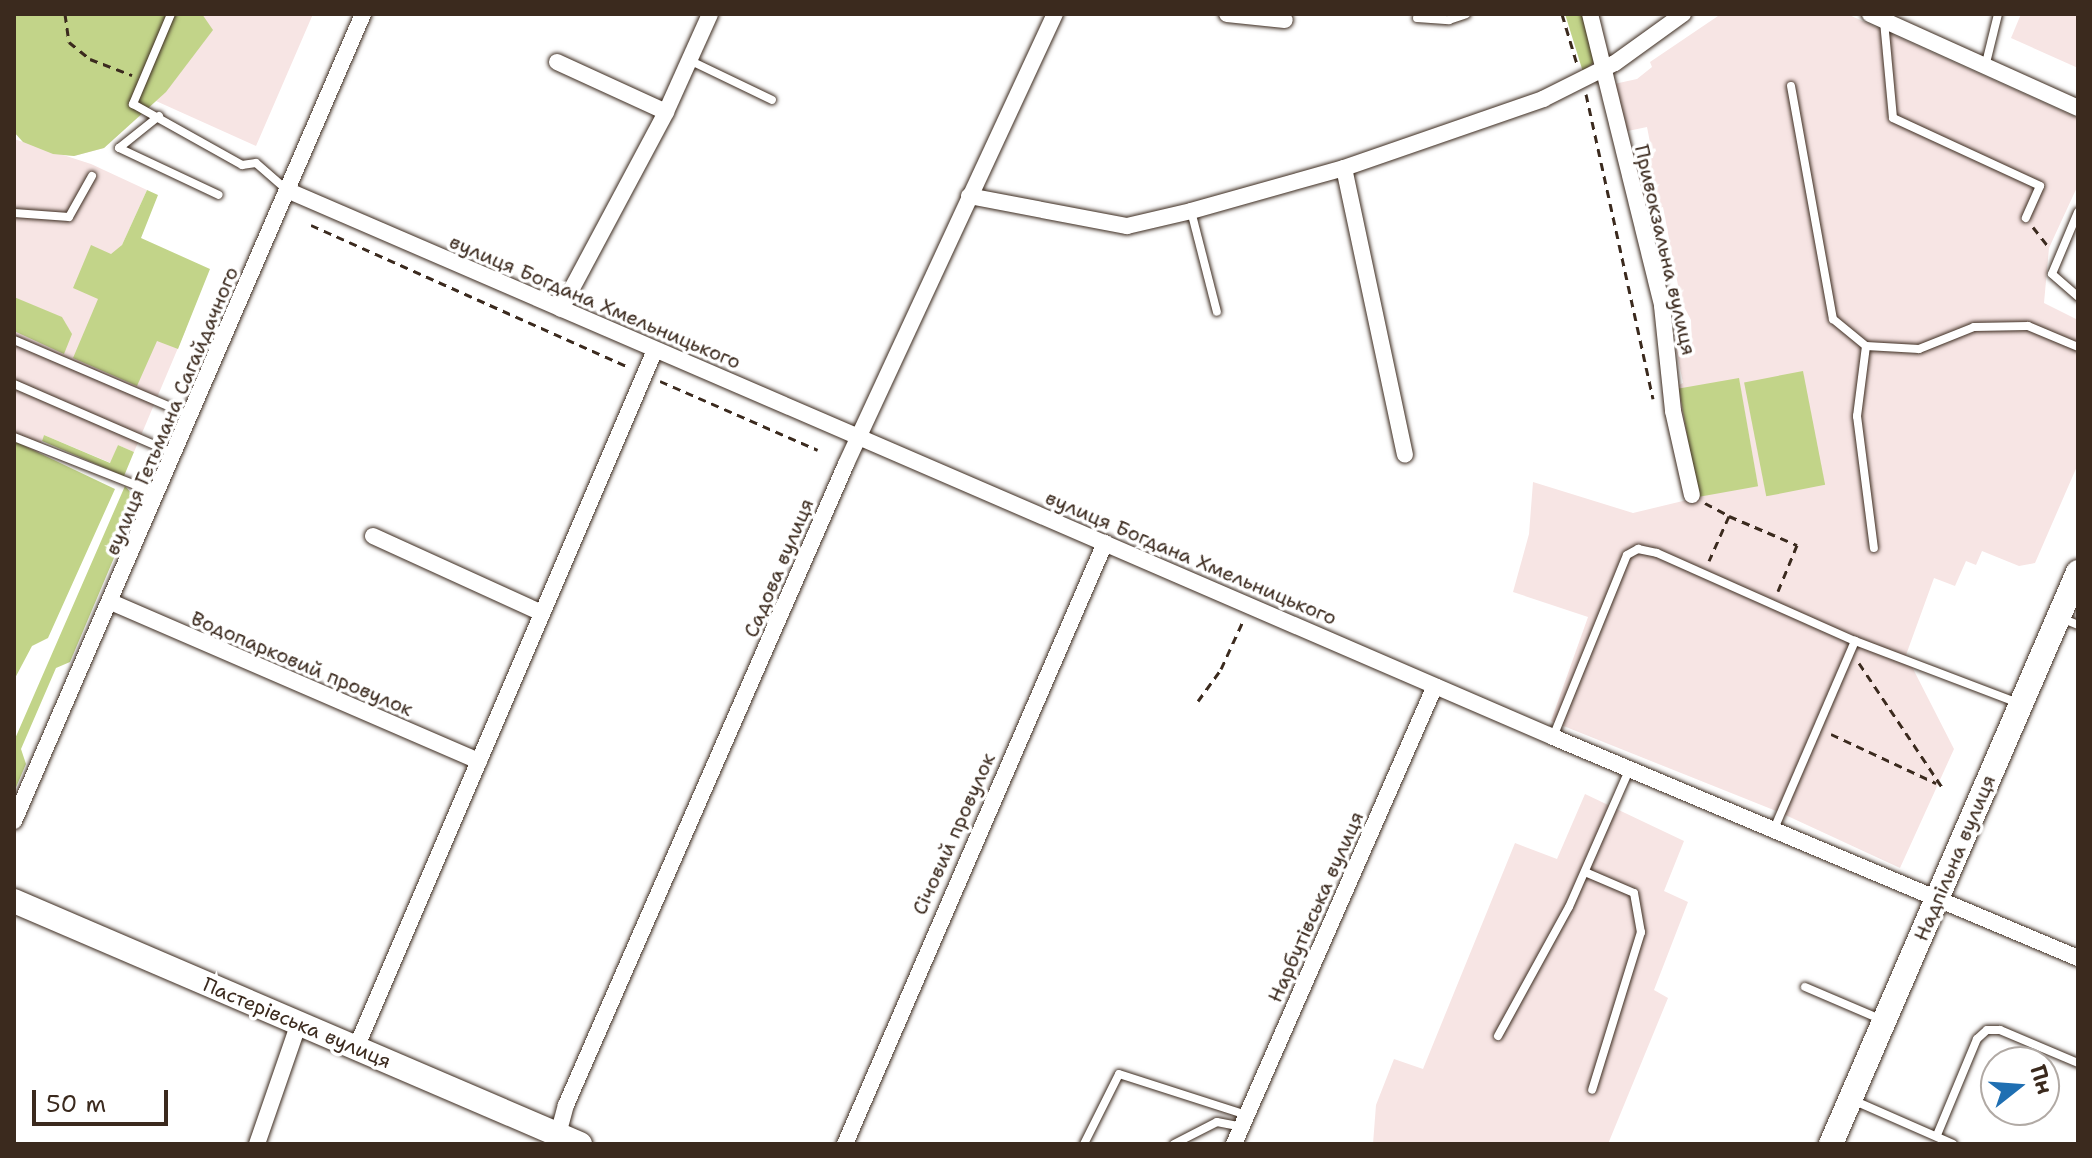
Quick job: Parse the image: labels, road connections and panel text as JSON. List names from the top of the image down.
{
  "streets": {
    "main road": ["Надпільна вулиця", "Пастерівська вулиця"],
    "street": [
      "Привокзальна вулиця",
      "вулиця Богдана Хмельницького",
      "вулиця Гетьмана Сагайдачного",
      "Садова вулиця",
      "Водопарковий провулок",
      "Січовий провулок",
      "Нарбутівська вулиця"
    ]
  },
  "crossings": [
    ["вулиця Богдана Хмельницького", "вулиця Гетьмана Сагайдачного"],
    ["вулиця Богдана Хмельницького", "Садова вулиця"],
    ["вулиця Богдана Хмельницького", "Січовий провулок"],
    ["вулиця Богдана Хмельницького", "Надпільна вулиця"],
    ["вулиця Богдана Хмельницького", "Нарбутівська вулиця"],
    ["вулиця Гетьмана Сагайдачного", "Водопарковий провулок"],
    ["Садова вулиця", "Пастерівська вулиця"]
  ],
  "scale_bar": "50 m",
  "north": "right"
}
